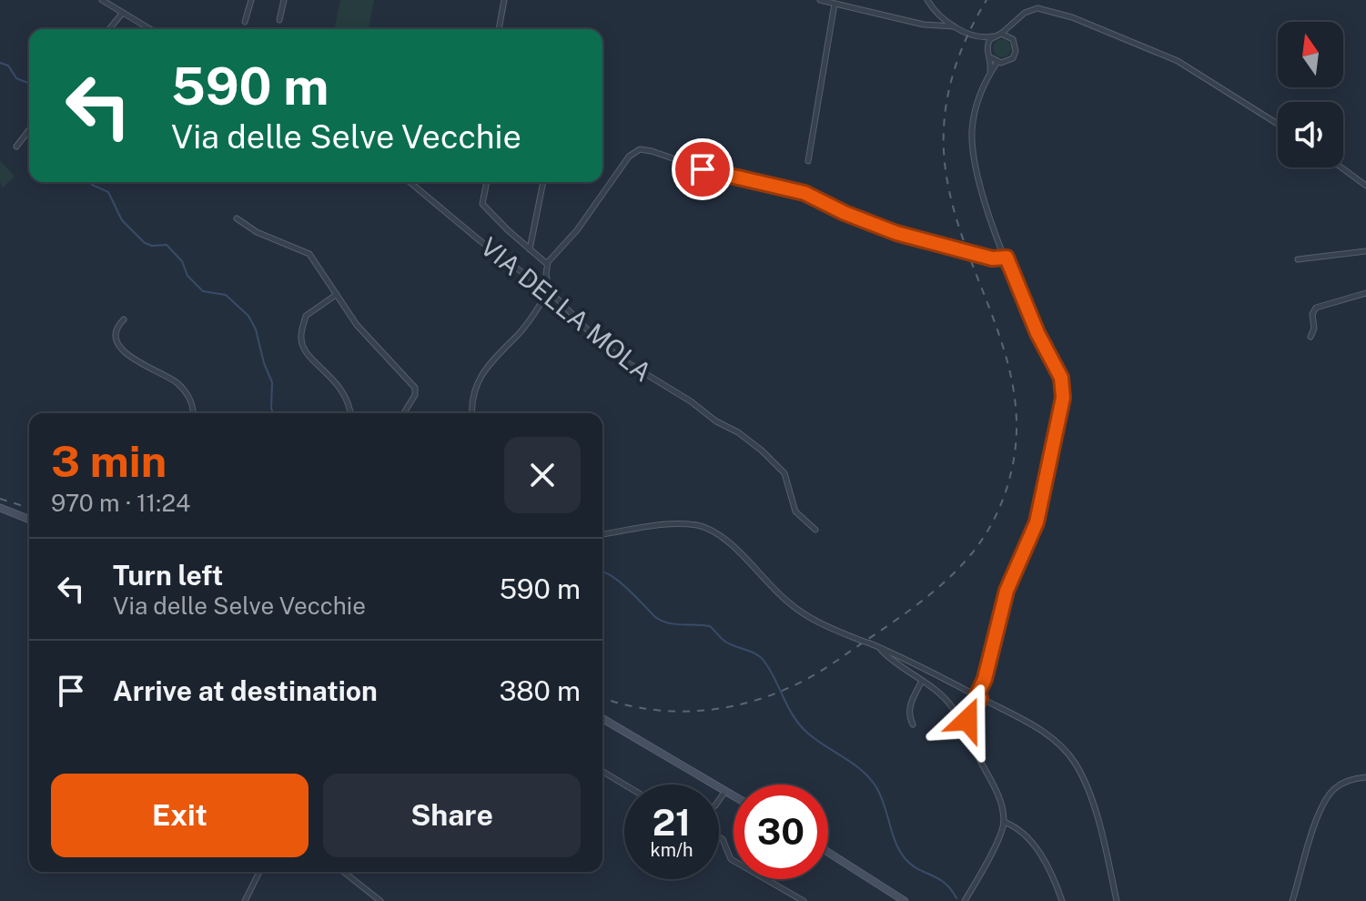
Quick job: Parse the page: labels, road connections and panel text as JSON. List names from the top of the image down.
{
  "streets": {
    "street": ["VIA DELLA MOLA"]
  },
  "north": "top",
  "page": {
    "turn": ["590 m", "Via delle Selve Vecchie"],
    "heading": ["3 min", "970 m · 11:24"],
    "list": [
      {
        "name": "Turn left",
        "note": "Via delle Selve Vecchie",
        "value": "590 m"
      },
      {
        "name": "Arrive at destination",
        "value": "380 m"
      }
    ],
    "buttons": ["Exit", "Share"],
    "speed": "21 km/h",
    "limit": "30"
  }
}
